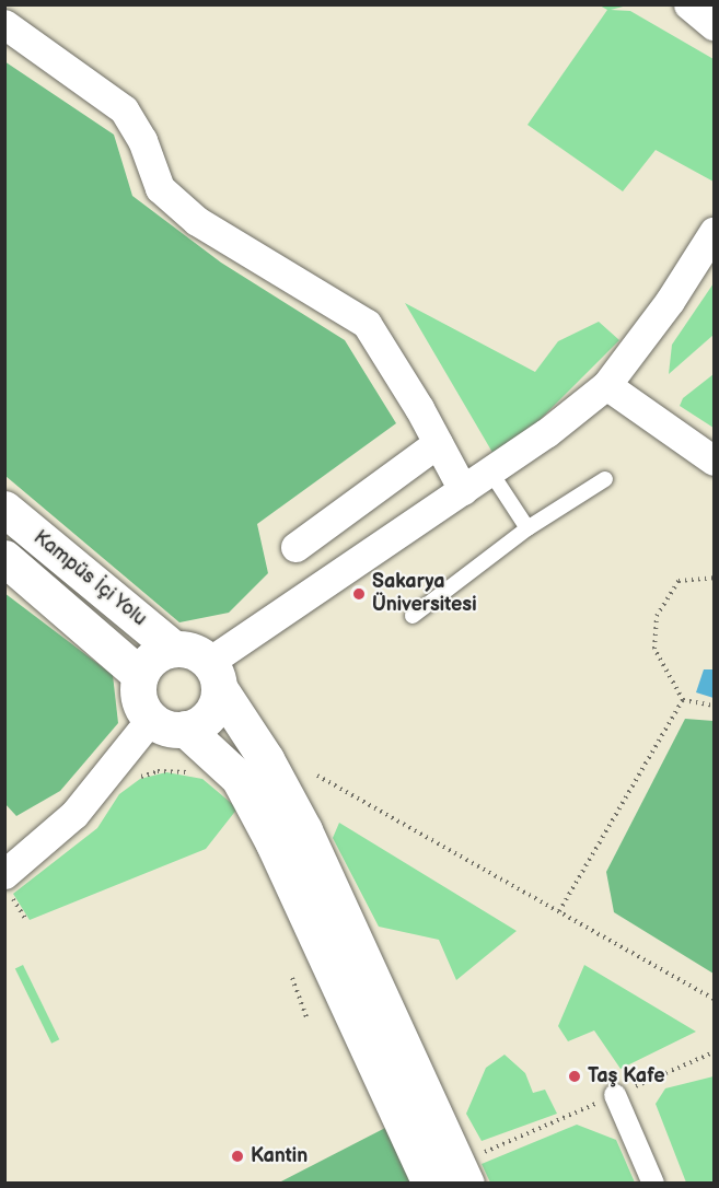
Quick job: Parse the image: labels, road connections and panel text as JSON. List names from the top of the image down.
{
  "streets": {
    "street": ["Kampüs İçi Yolu"]
  },
  "places": ["Sakarya Üniversitesi", "Taş Kafe", "Kantin"]
}
